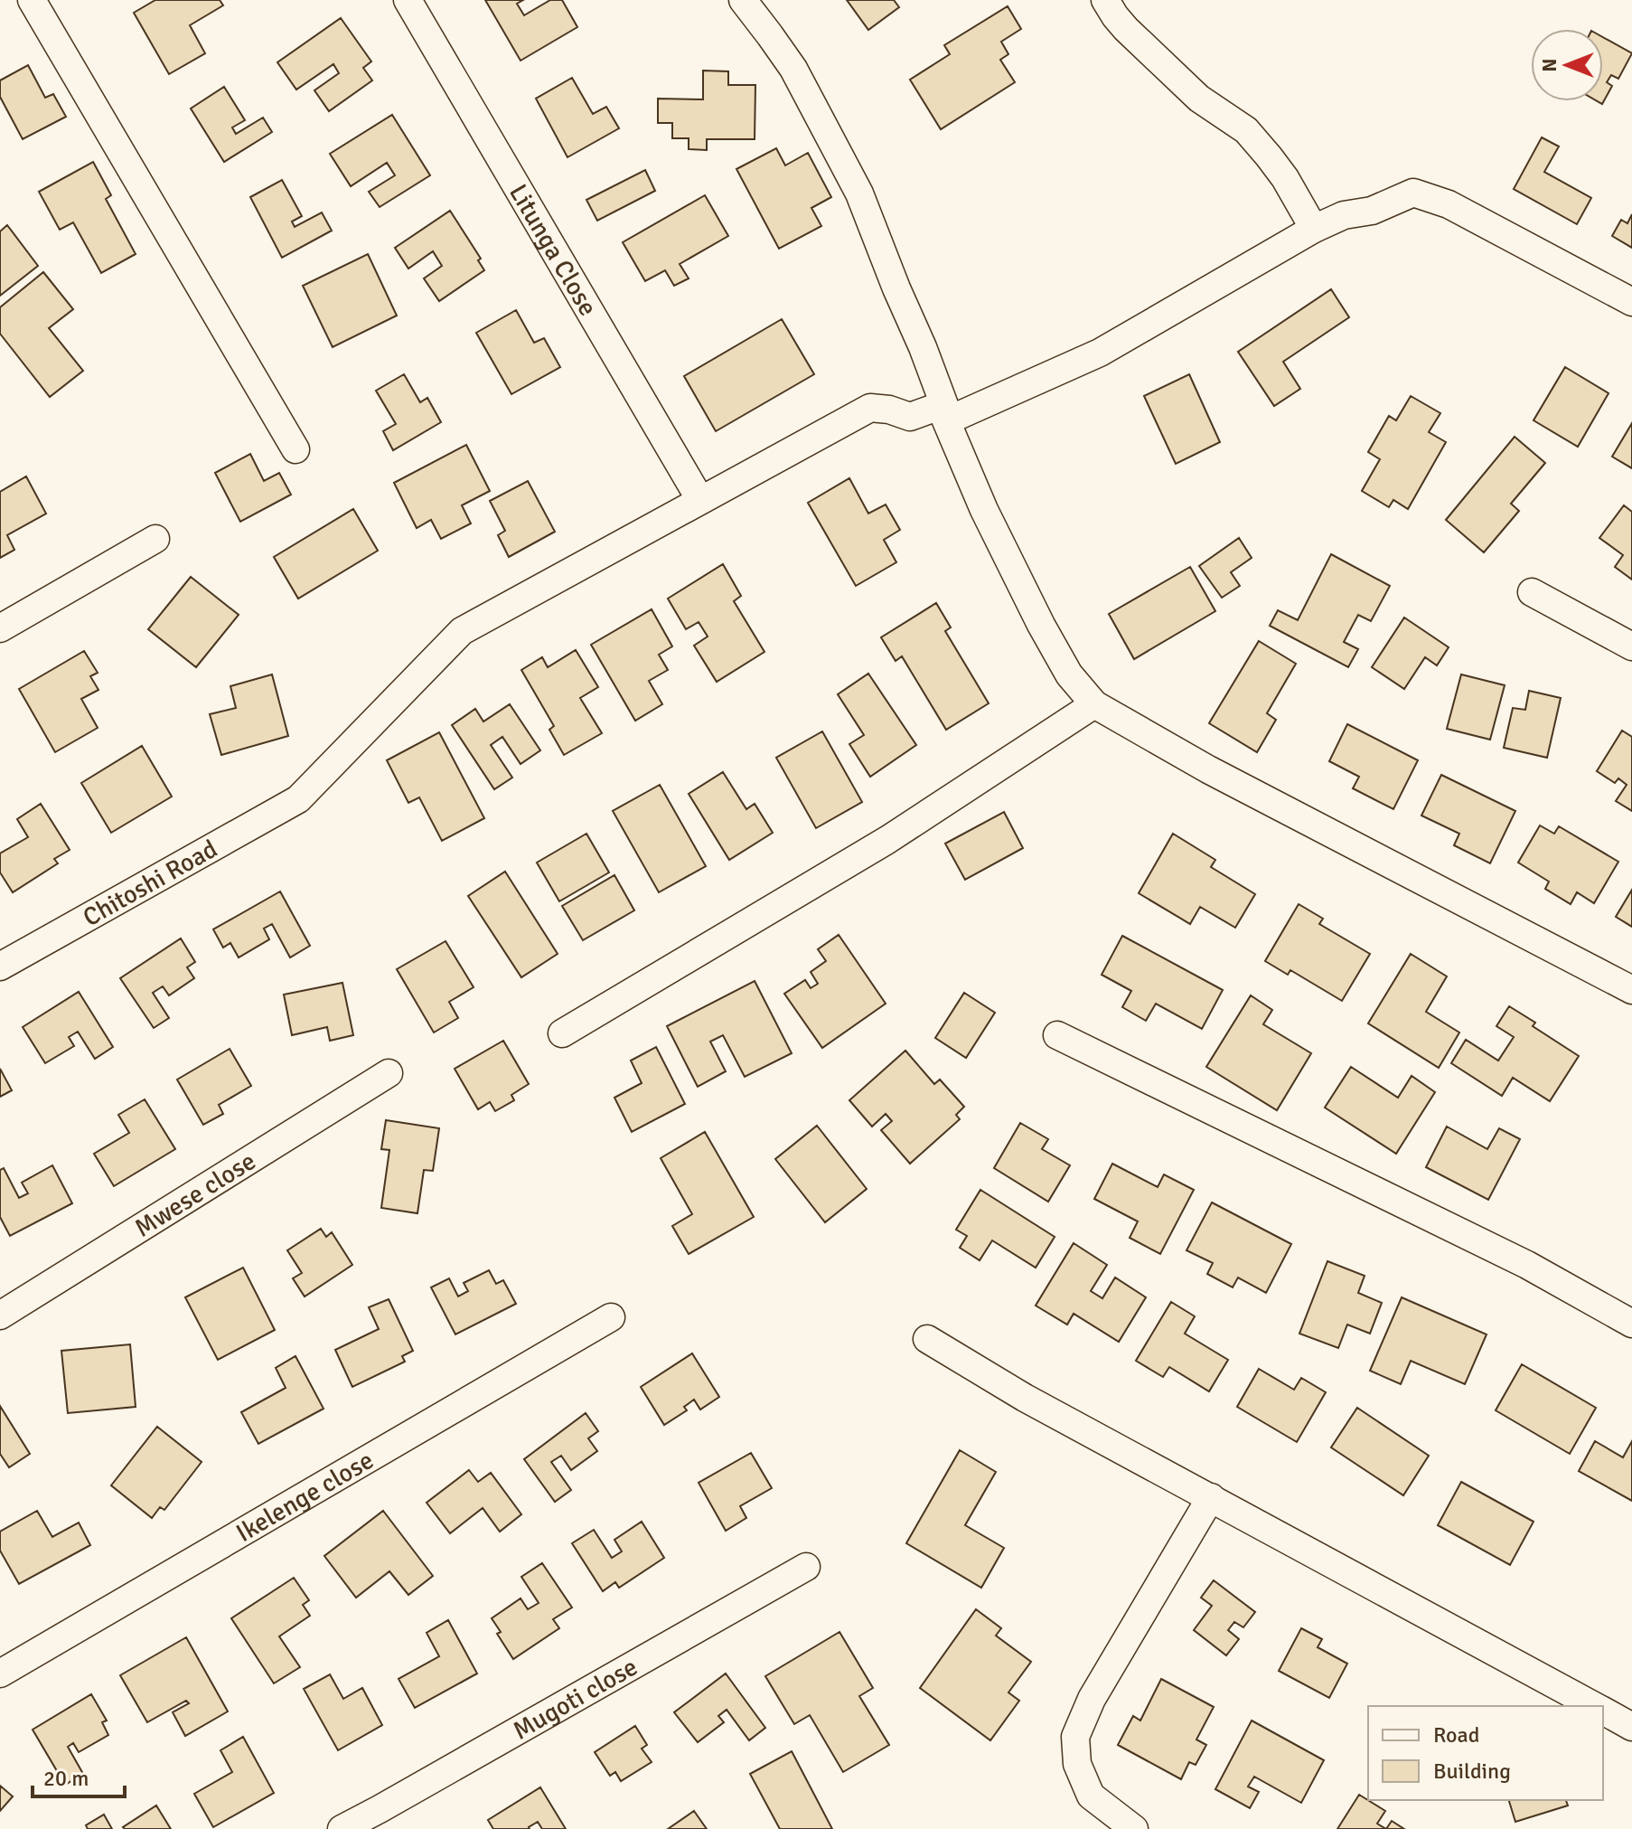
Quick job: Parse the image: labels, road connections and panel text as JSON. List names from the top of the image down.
{
  "streets": {
    "street": [
      "Litunga Close",
      "Chitoshi Road",
      "Mwese close",
      "Ikelenge close",
      "Mugoti close"
    ]
  },
  "crossings": [
    ["Litunga Close", "Chitoshi Road"]
  ],
  "legend": ["Road", "Building"],
  "scale_bar": "20 m",
  "north": "left"
}
